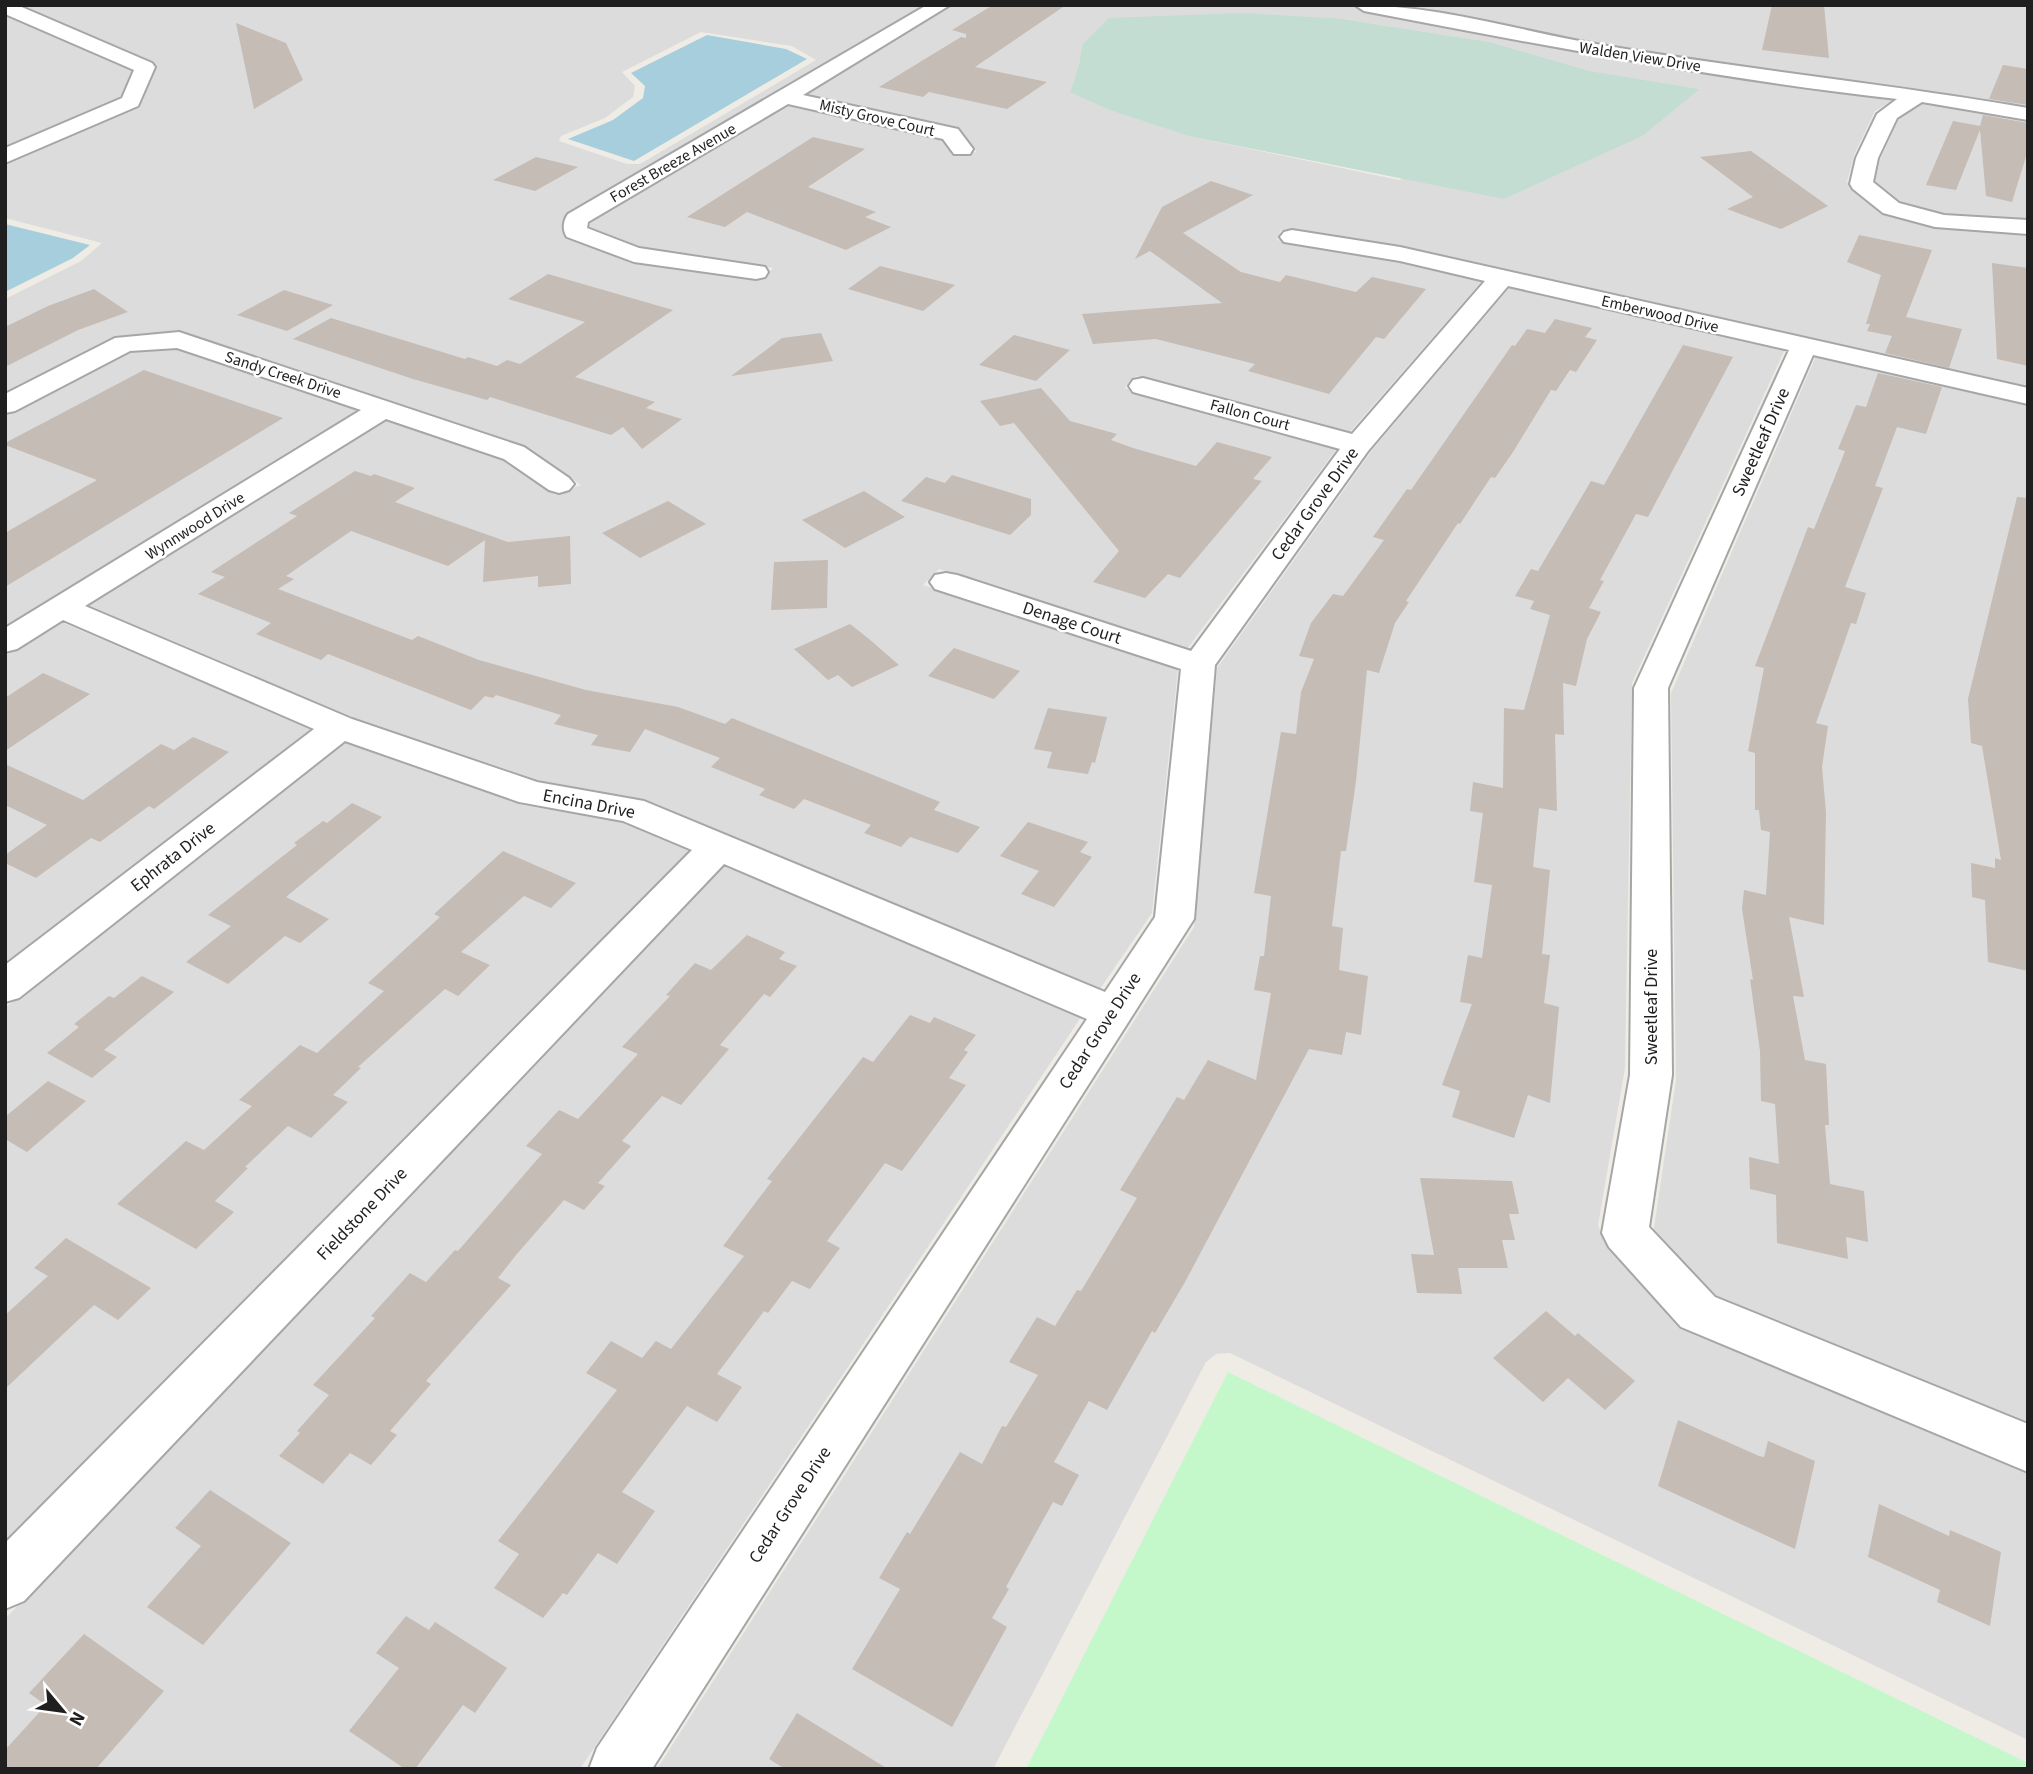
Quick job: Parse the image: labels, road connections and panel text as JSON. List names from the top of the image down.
{
  "streets": {
    "street": [
      "Walden View Drive",
      "Misty Grove Court",
      "Forest Breeze Avenue",
      "Emberwood Drive",
      "Sandy Creek Drive",
      "Fallon Court",
      "Sweetleaf Drive",
      "Cedar Grove Drive",
      "Wynnwood Drive",
      "Denage Court",
      "Encina Drive",
      "Ephrata Drive",
      "Fieldstone Drive"
    ]
  },
  "crossings": [
    ["Misty Grove Court", "Forest Breeze Avenue"],
    ["Emberwood Drive", "Sweetleaf Drive"],
    ["Emberwood Drive", "Cedar Grove Drive"],
    ["Sandy Creek Drive", "Wynnwood Drive"],
    ["Fallon Court", "Cedar Grove Drive"],
    ["Cedar Grove Drive", "Denage Court"],
    ["Cedar Grove Drive", "Encina Drive"],
    ["Wynnwood Drive", "Encina Drive"],
    ["Encina Drive", "Ephrata Drive"],
    ["Encina Drive", "Fieldstone Drive"]
  ],
  "north": "bottom right"
}
